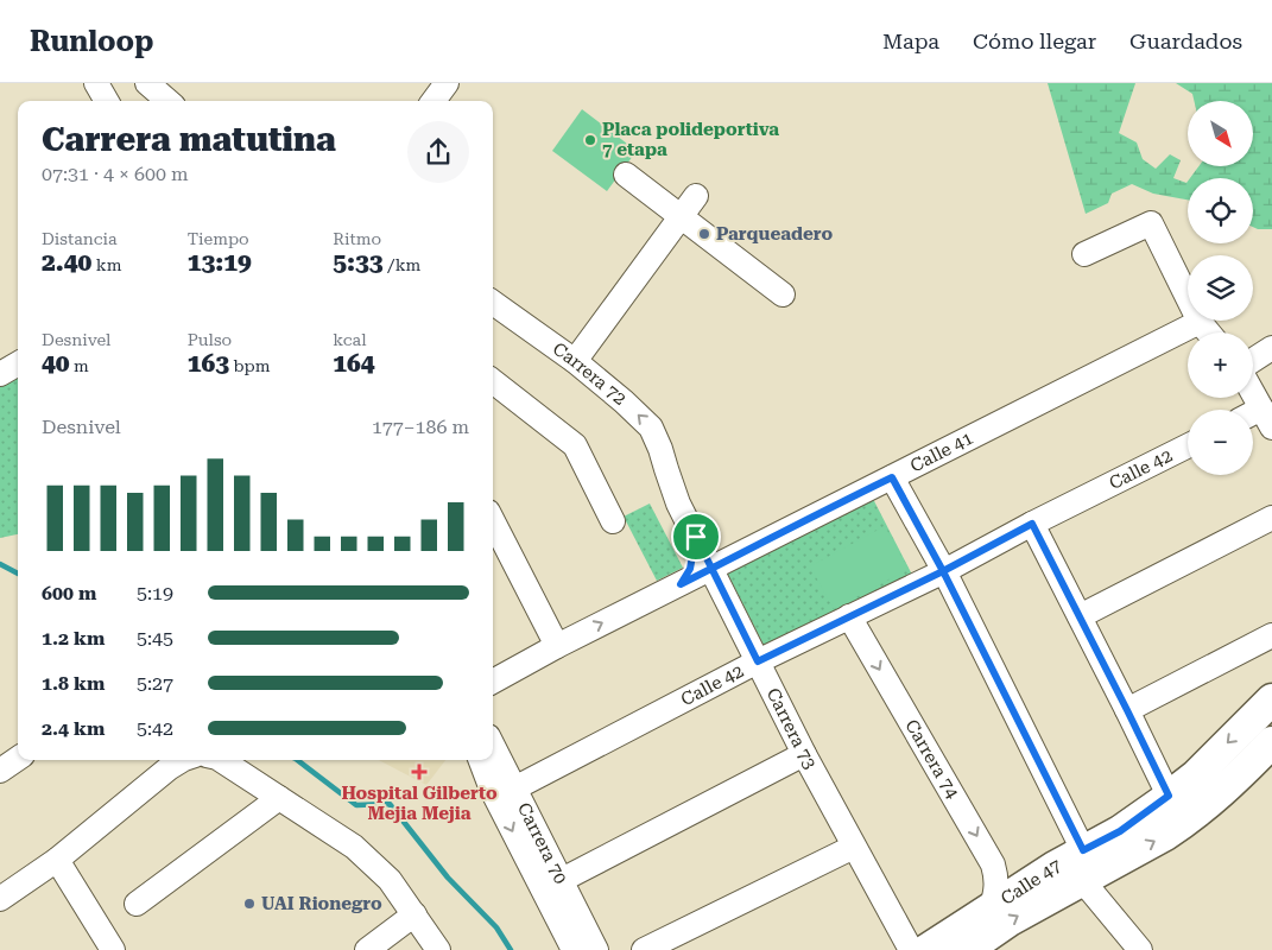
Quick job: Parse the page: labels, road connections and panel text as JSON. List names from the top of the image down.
{
  "streets": {
    "main road": ["Calle 47"],
    "street": [
      "Carrera 72",
      "Calle 41",
      "Calle 42",
      "Carrera 73",
      "Carrera 74",
      "Carrera 70"
    ]
  },
  "crossings": [
    ["Carrera 72", "Carrera 73"],
    ["Calle 41", "Carrera 73"],
    ["Calle 42", "Carrera 73"],
    ["Calle 42", "Carrera 74"],
    ["Calle 42", "Carrera 70"],
    ["Carrera 74", "Calle 47"]
  ],
  "places": {
    "other": ["Placa polideportiva 7 etapa", "Parqueadero", "UAI Rionegro"],
    "health": ["Hospital Gilberto Mejia Mejia"]
  },
  "north": "bottom right",
  "page": {
    "header": "Runloop",
    "nav": ["Mapa", "Cómo llegar", "Guardados"],
    "map_buttons": ["+", "−"],
    "heading": ["Carrera matutina", "07:31 · 4 × 600 m"],
    "stats": [
      ["Distancia", "2.40 km"],
      ["Tiempo", "13:19"],
      ["Ritmo", "5:33 /km"],
      ["Desnivel", "40 m"],
      ["Pulso", "163 bpm"],
      ["kcal", "164"]
    ],
    "chart": ["Desnivel", "177–186 m"],
    "list": [
      {
        "name": "600 m",
        "note": "5:19"
      },
      {
        "name": "1.2 km",
        "note": "5:45"
      },
      {
        "name": "1.8 km",
        "note": "5:27"
      },
      {
        "name": "2.4 km",
        "note": "5:42"
      }
    ]
  }
}
